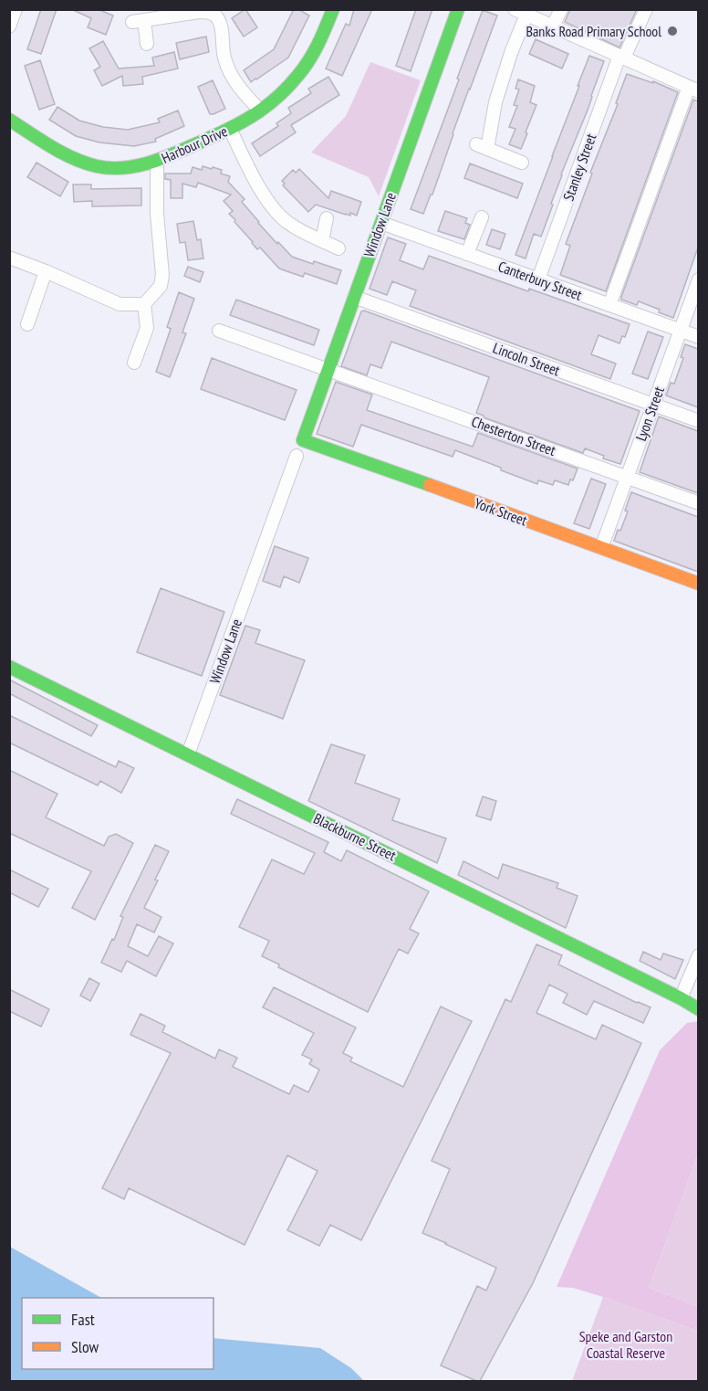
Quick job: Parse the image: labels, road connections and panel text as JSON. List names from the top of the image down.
{
  "streets": {
    "street": [
      "Harbour Drive",
      "Stanley Street",
      "Window Lane",
      "Canterbury Street",
      "Lincoln Street",
      "Lyon Street",
      "Chesterton Street",
      "York Street",
      "Blackburne Street"
    ]
  },
  "crossings": [
    ["Stanley Street", "Canterbury Street"],
    ["Window Lane", "Canterbury Street"],
    ["Window Lane", "Lincoln Street"],
    ["Window Lane", "Chesterton Street"],
    ["Window Lane", "York Street"],
    ["Window Lane", "Blackburne Street"],
    ["Canterbury Street", "Lyon Street"],
    ["Lincoln Street", "Lyon Street"],
    ["Lyon Street", "Chesterton Street"],
    ["Lyon Street", "York Street"]
  ],
  "parks": ["Speke and Garston Coastal Reserve"],
  "places": ["Banks Road Primary School"],
  "legend": ["Fast", "Slow"]
}
